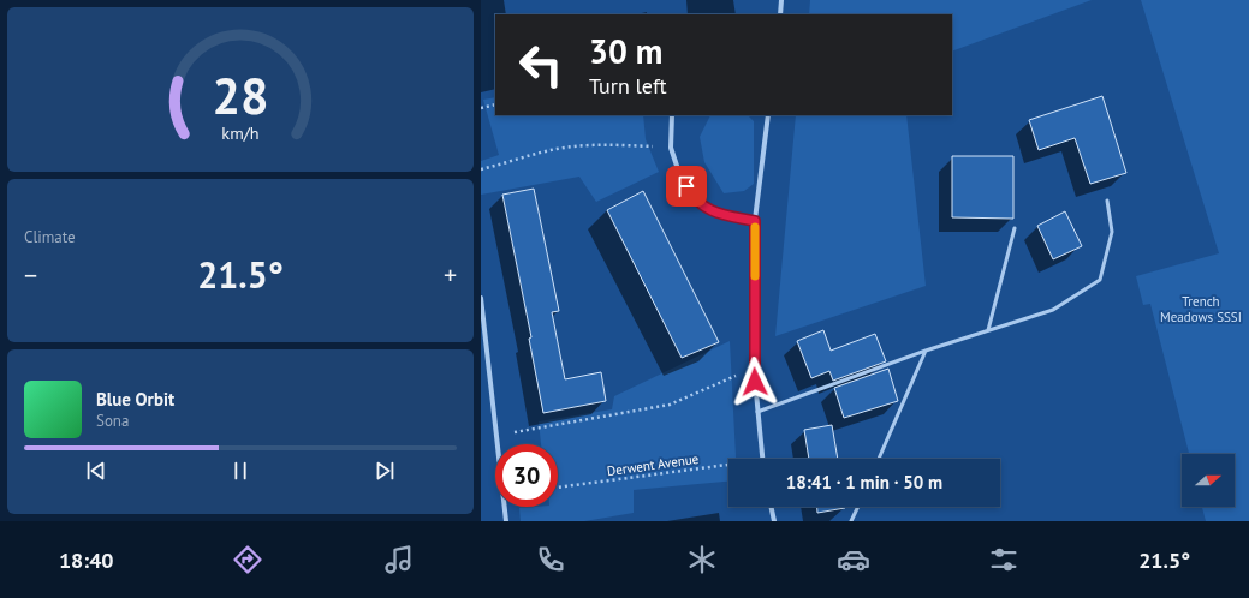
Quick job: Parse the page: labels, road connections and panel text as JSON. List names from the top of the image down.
{
  "streets": {
    "path": ["Derwent Avenue"]
  },
  "parks": ["Trench Meadows SSSI"],
  "north": "right",
  "page": {
    "turn": ["30 m", "Turn left"],
    "tile": "Climate",
    "heat": ["−", "21.5°", "+"],
    "song": ["Blue Orbit", "Sona"],
    "limit": "30",
    "trip": "18:41 · 1 min · 50 m",
    "tabs": ["18:40", "21.5°"],
    "gauge": ["28", "km/h"]
  }
}
